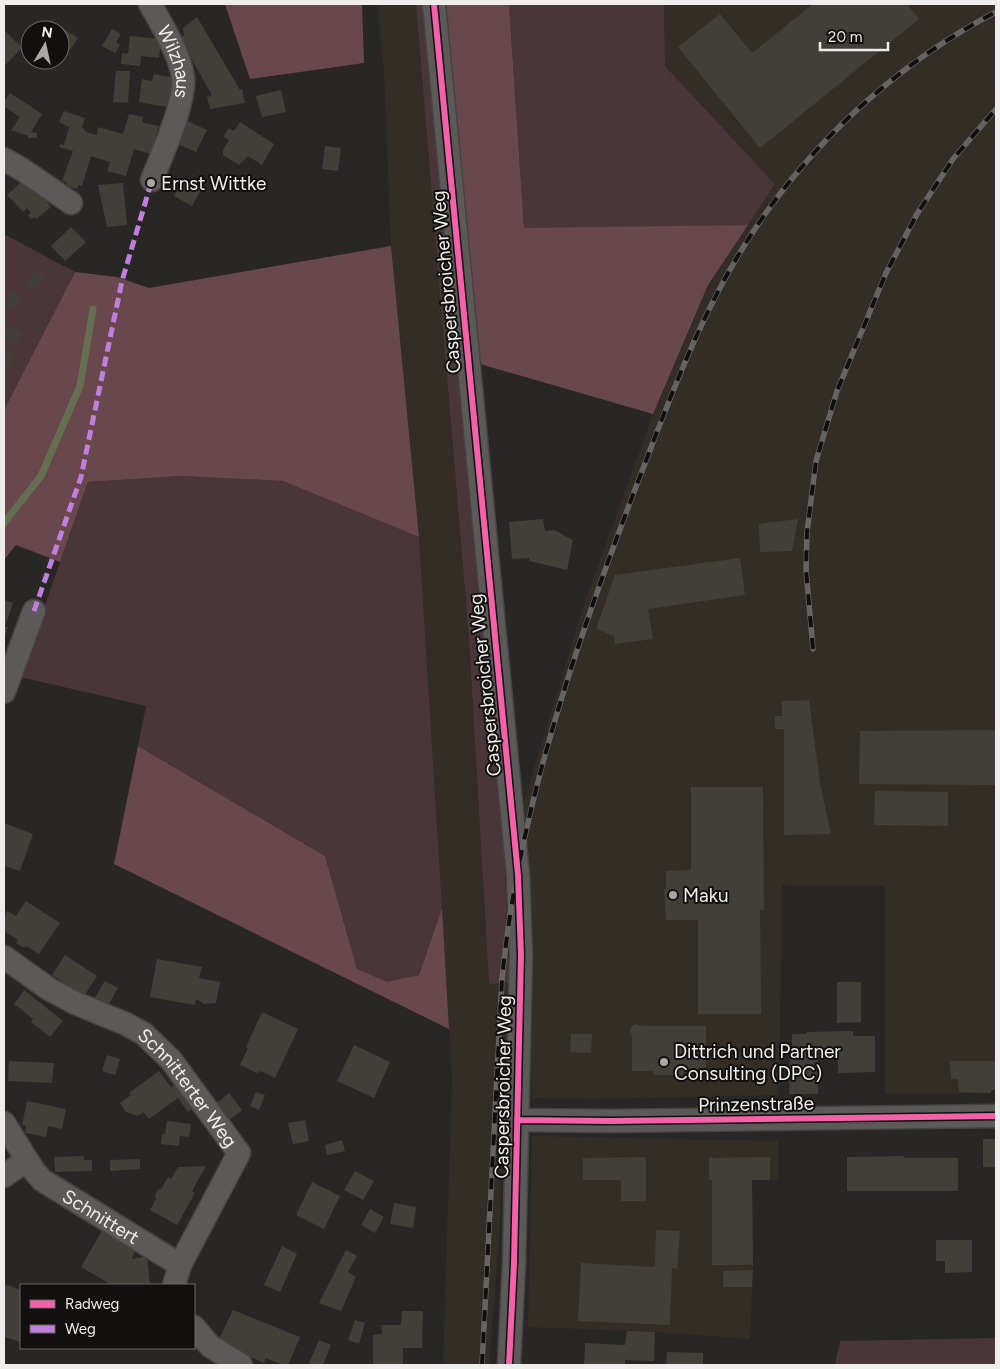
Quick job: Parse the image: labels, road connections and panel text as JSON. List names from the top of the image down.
{
  "streets": {
    "street": [
      "Wilzhaus",
      "Caspersbroicher Weg",
      "Schnitterter Weg",
      "Prinzenstraße",
      "Schnittert"
    ]
  },
  "crossings": [
    ["Caspersbroicher Weg", "Prinzenstraße"],
    ["Schnitterter Weg", "Schnittert"]
  ],
  "places": ["Ernst Wittke", "Maku", "Dittrich und Partner Consulting (DPC)"],
  "legend": ["Radweg", "Weg"],
  "scale_bar": "20 m",
  "north": "top"
}
